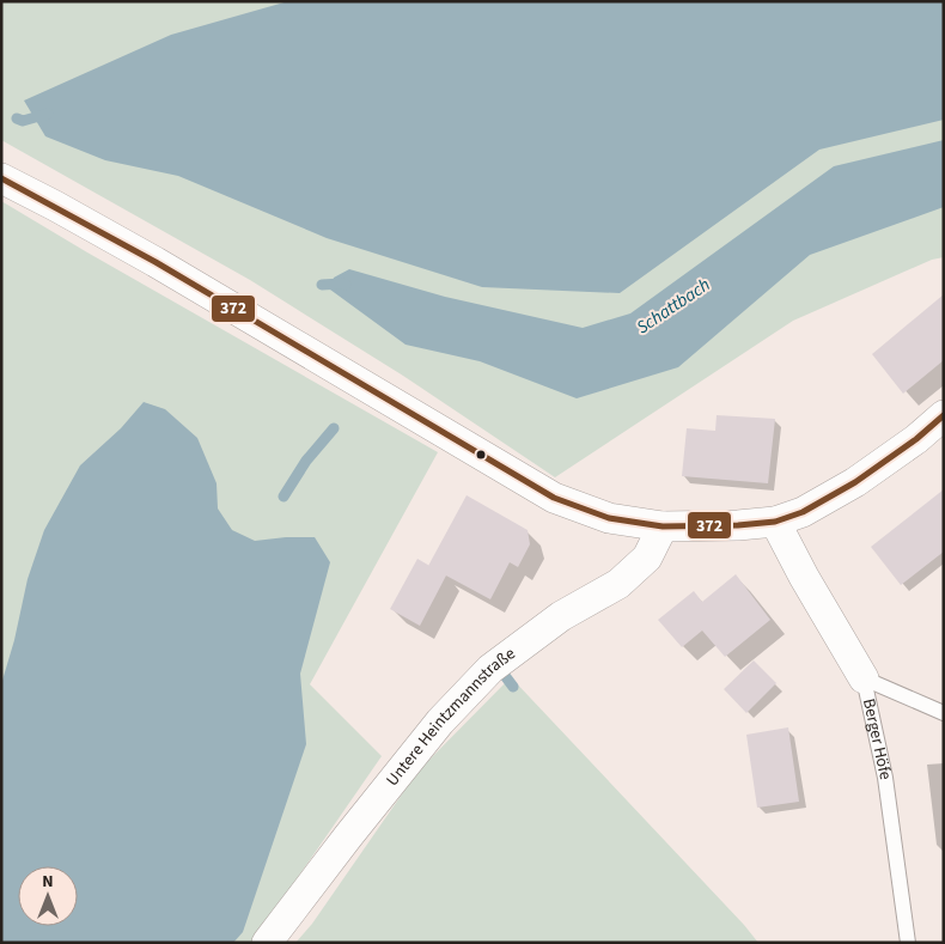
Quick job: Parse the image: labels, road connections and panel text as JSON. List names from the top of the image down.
{
  "streets": {
    "street": ["Untere Heintzmannstraße", "Berger Höfe"]
  },
  "water": ["Schattbach"],
  "lines": ["transit line 372"],
  "north": "top"
}
